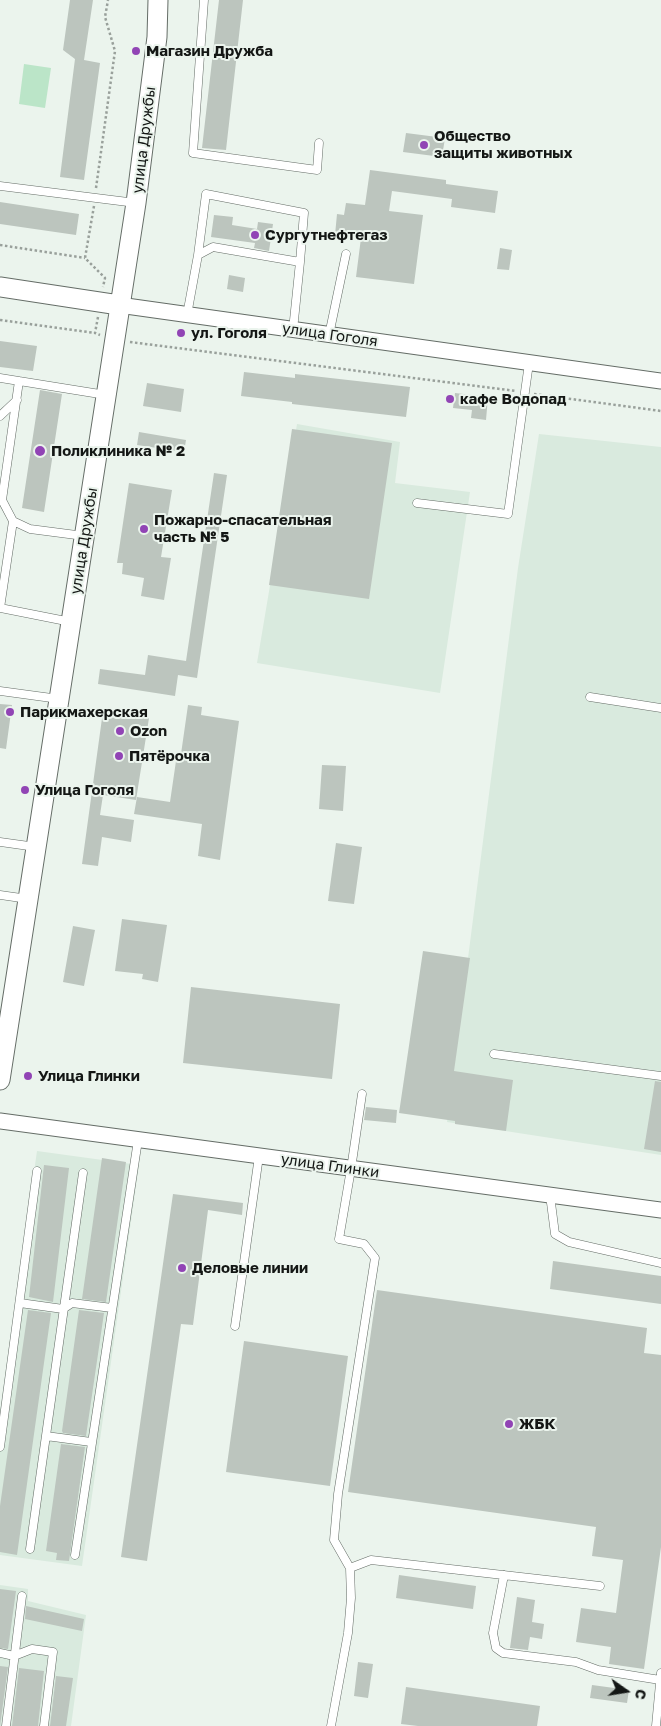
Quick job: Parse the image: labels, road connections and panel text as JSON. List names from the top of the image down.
{
  "streets": {
    "street": ["улица Дружбы", "улица Гоголя", "улица Глинки"]
  },
  "crossings": [
    ["улица Дружбы", "улица Гоголя"]
  ],
  "places": [
    "Магазин Дружба",
    "Общество защиты животных",
    "Сургутнефтегаз",
    "ул. Гоголя",
    "кафе Водопад",
    "Поликлиника № 2",
    "Пожарно-спасательная часть № 5",
    "Парикмахерская",
    "Ozon",
    "Пятёрочка",
    "Улица Гоголя",
    "Улица Глинки",
    "Деловые линии",
    "ЖБК"
  ],
  "north": "right"
}
